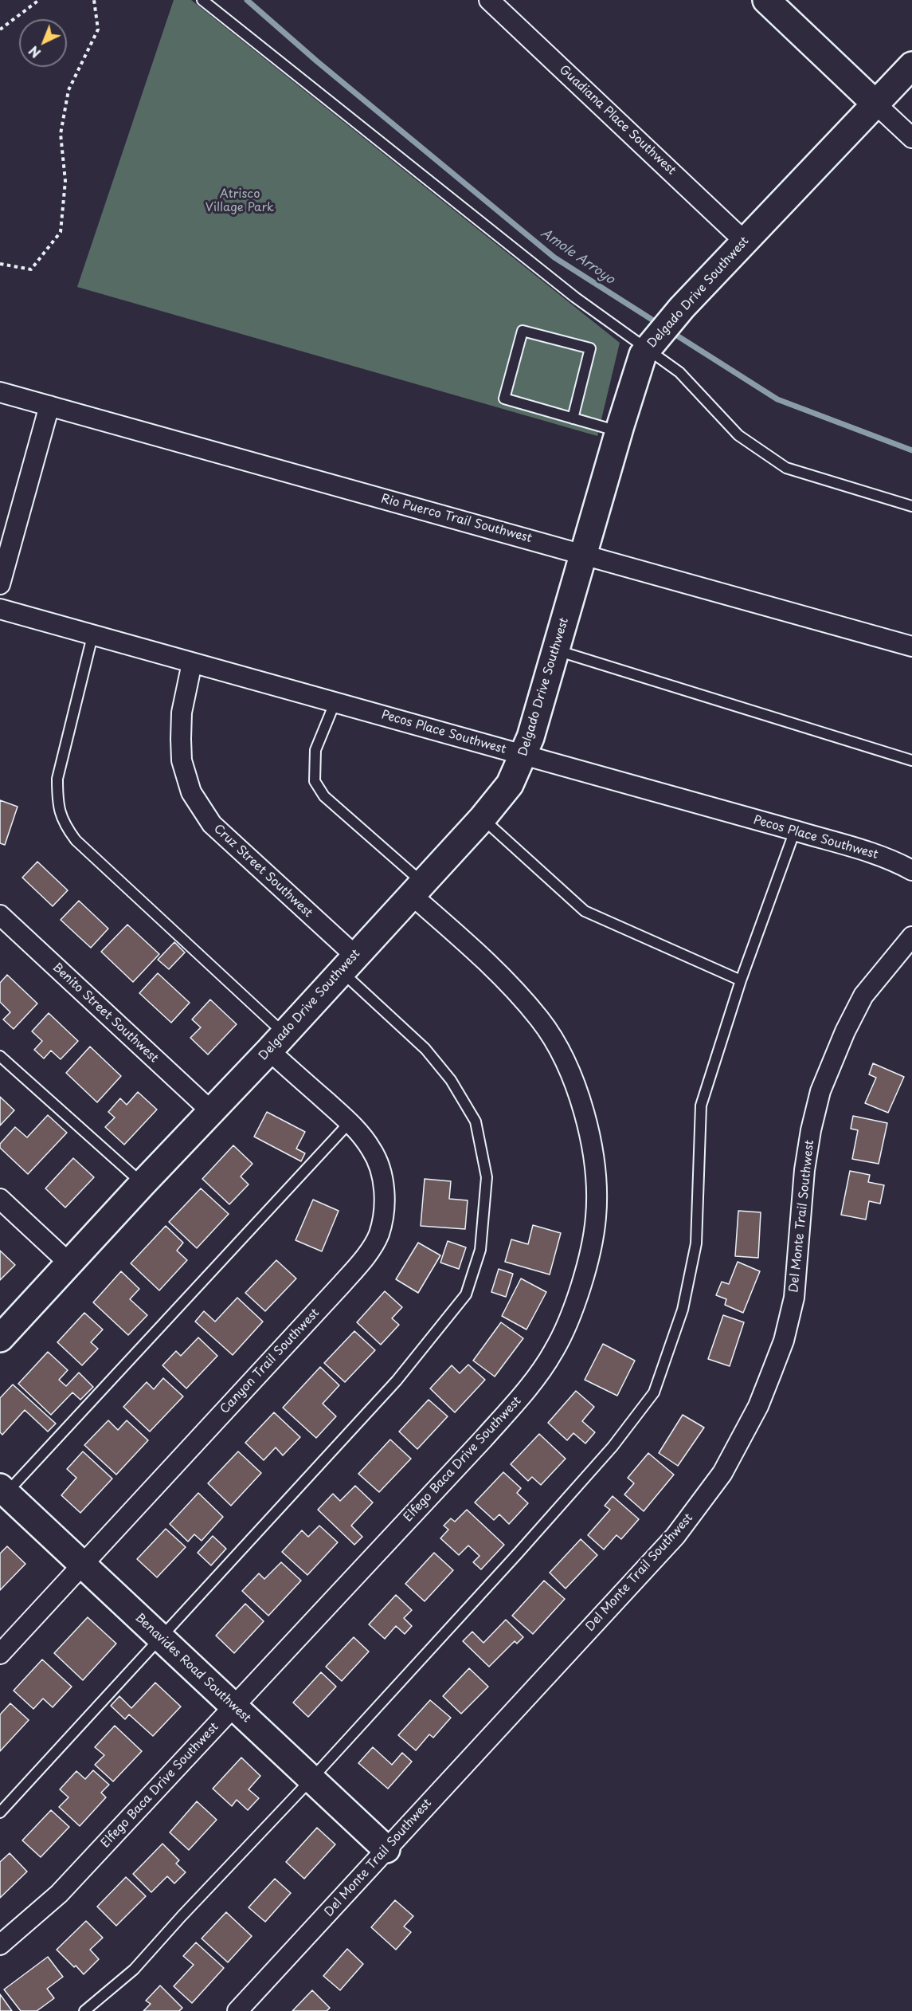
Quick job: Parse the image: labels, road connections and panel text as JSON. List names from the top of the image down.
{
  "streets": {
    "street": [
      "Guadiana Place Southwest",
      "Delgado Drive Southwest",
      "Rio Puerco Trail Southwest",
      "Pecos Place Southwest",
      "Cruz Street Southwest",
      "Benito Street Southwest",
      "Del Monte Trail Southwest",
      "Canyon Trail Southwest",
      "Elfego Baca Drive Southwest",
      "Benavides Road Southwest"
    ]
  },
  "crossings": [
    ["Guadiana Place Southwest", "Delgado Drive Southwest"],
    ["Delgado Drive Southwest", "Rio Puerco Trail Southwest"],
    ["Delgado Drive Southwest", "Pecos Place Southwest"],
    ["Delgado Drive Southwest", "Cruz Street Southwest"],
    ["Delgado Drive Southwest", "Benito Street Southwest"],
    ["Delgado Drive Southwest", "Canyon Trail Southwest"],
    ["Delgado Drive Southwest", "Elfego Baca Drive Southwest"],
    ["Pecos Place Southwest", "Cruz Street Southwest"],
    ["Del Monte Trail Southwest", "Benavides Road Southwest"],
    ["Canyon Trail Southwest", "Benavides Road Southwest"],
    ["Elfego Baca Drive Southwest", "Benavides Road Southwest"]
  ],
  "water": ["Amole Arroyo"],
  "parks": ["Atrisco Village Park"],
  "north": "bottom left"
}
